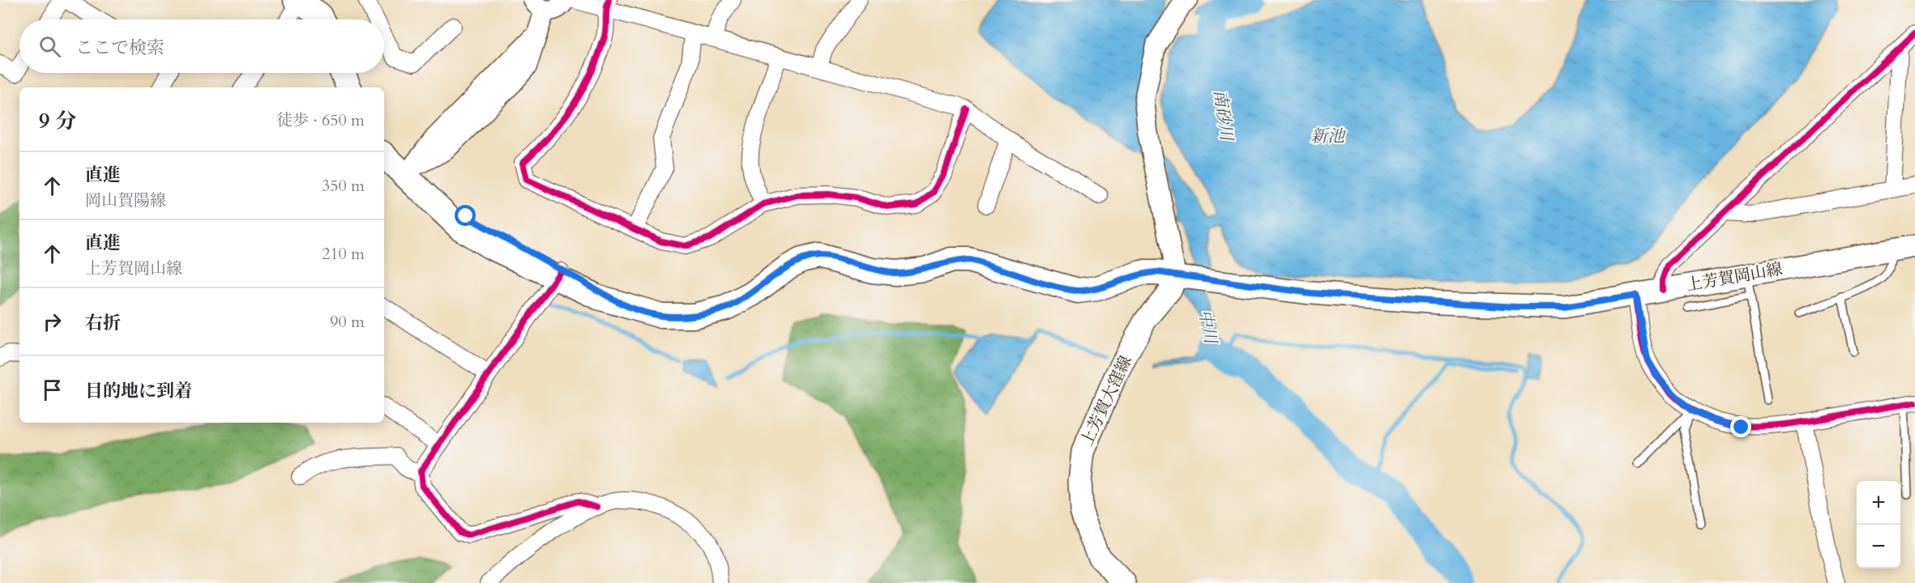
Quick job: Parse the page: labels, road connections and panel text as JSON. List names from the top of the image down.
{
  "streets": {
    "main road": ["上芳賀岡山線", "上芳賀大窪線"]
  },
  "crossings": [
    ["上芳賀岡山線", "上芳賀大窪線"]
  ],
  "water": ["南砂川", "新池", "中川"],
  "page": {
    "search": "ここで検索",
    "heading": ["9 分", "徒歩 · 650 m"],
    "list": [
      ["直進", "岡山賀陽線", "350 m"],
      ["直進", "上芳賀岡山線", "210 m"],
      ["右折", "90 m"],
      "目的地に到着"
    ],
    "map_buttons": ["+", "−"]
  }
}
